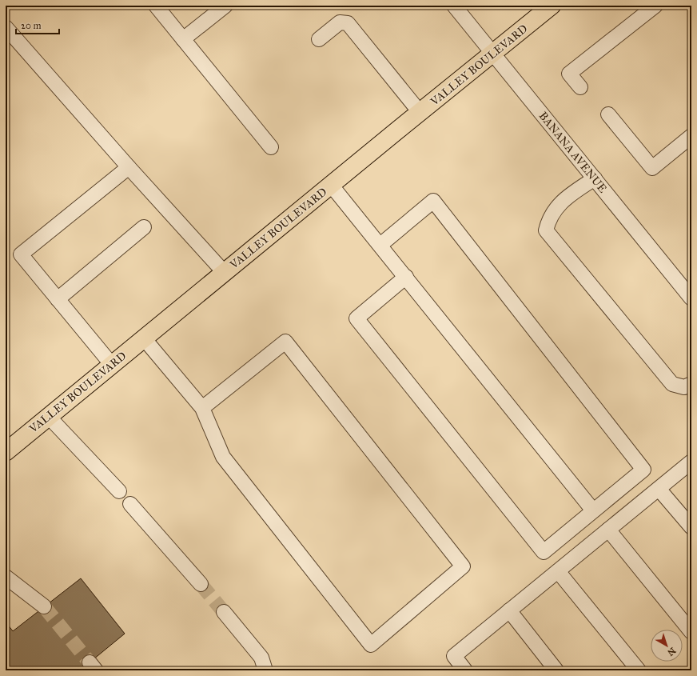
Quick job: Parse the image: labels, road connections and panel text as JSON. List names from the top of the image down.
{
  "streets": {
    "main road": ["VALLEY BOULEVARD"],
    "street": ["BANANA AVENUE"]
  },
  "crossings": [
    ["VALLEY BOULEVARD", "BANANA AVENUE"]
  ],
  "scale_bar": "20 m",
  "north": "bottom right"
}
